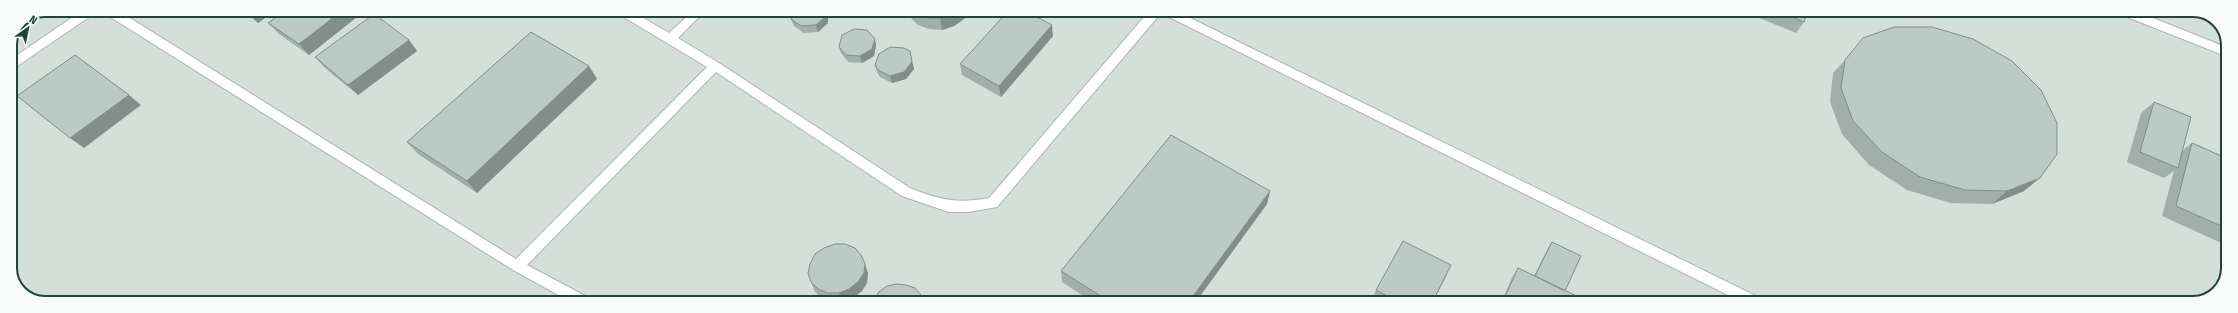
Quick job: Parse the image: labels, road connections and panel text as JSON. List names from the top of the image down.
{
  "north": "top right"
}
